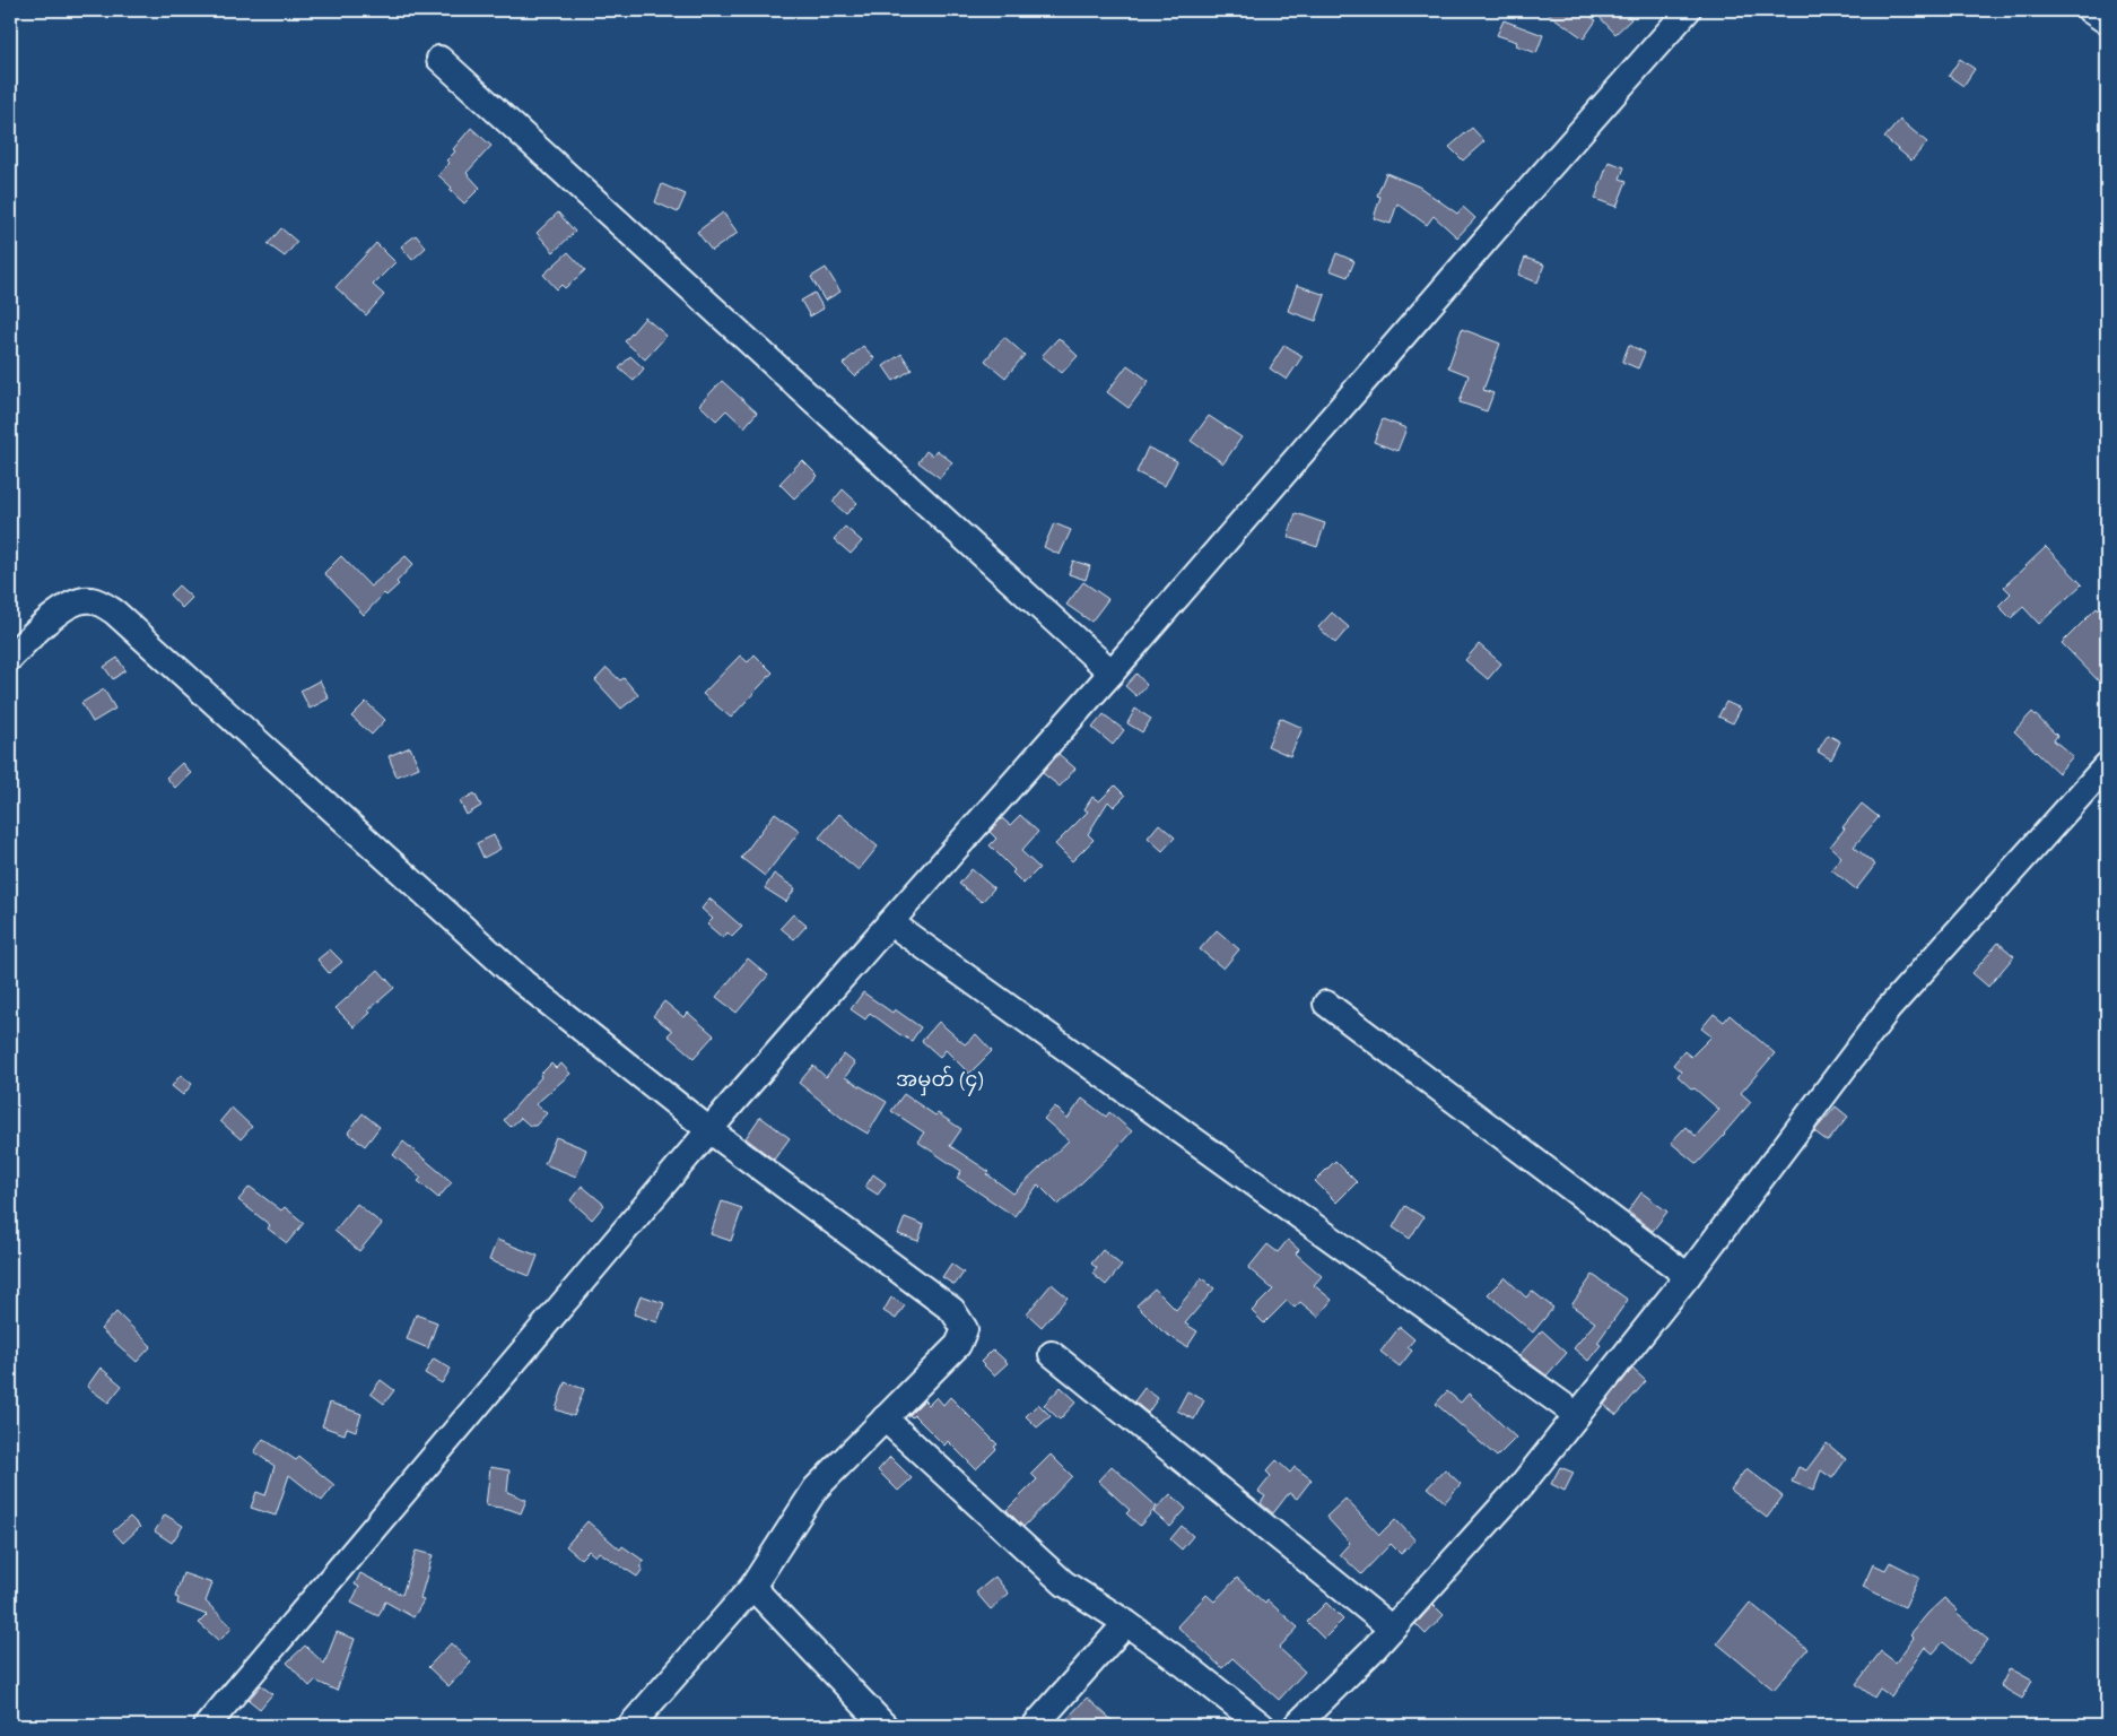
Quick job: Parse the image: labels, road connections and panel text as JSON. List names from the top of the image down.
{
  "districts": ["အမှတ် (၄)"]
}
